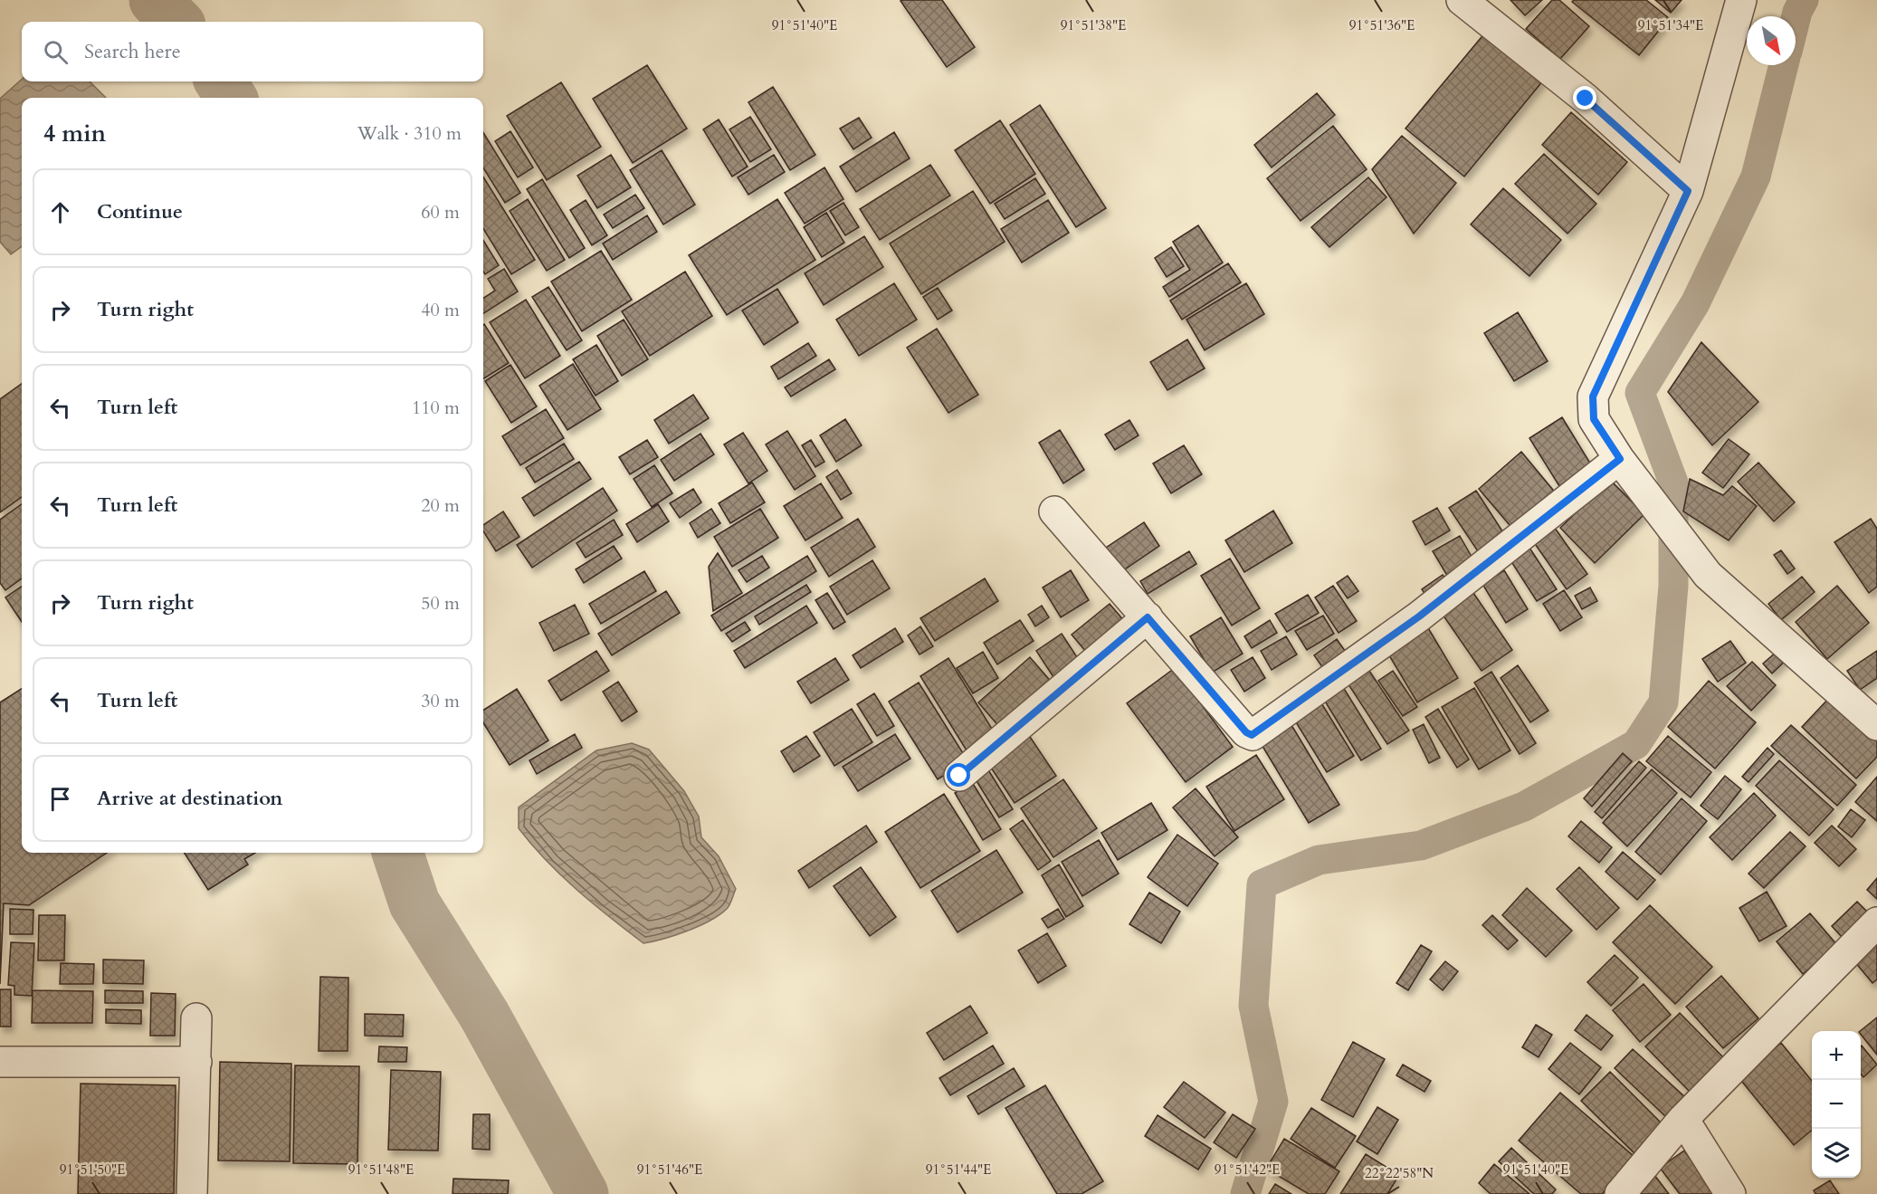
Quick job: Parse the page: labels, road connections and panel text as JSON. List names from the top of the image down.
{
  "north": "bottom right",
  "page": {
    "search": "Search here",
    "heading": ["4 min", "Walk · 310 m"],
    "list": [
      ["Continue", "60 m"],
      ["Turn right", "40 m"],
      ["Turn left", "110 m"],
      ["Turn left", "20 m"],
      ["Turn right", "50 m"],
      ["Turn left", "30 m"],
      "Arrive at destination"
    ],
    "map_buttons": ["+", "−"]
  },
  "coordinates": [
    "91°51'40\"E",
    "91°51'38\"E",
    "91°51'36\"E",
    "91°51'34\"E",
    "91°51'50\"E",
    "91°51'48\"E",
    "91°51'46\"E",
    "91°51'44\"E",
    "91°51'42\"E",
    "22°22'58\"N"
  ]
}
